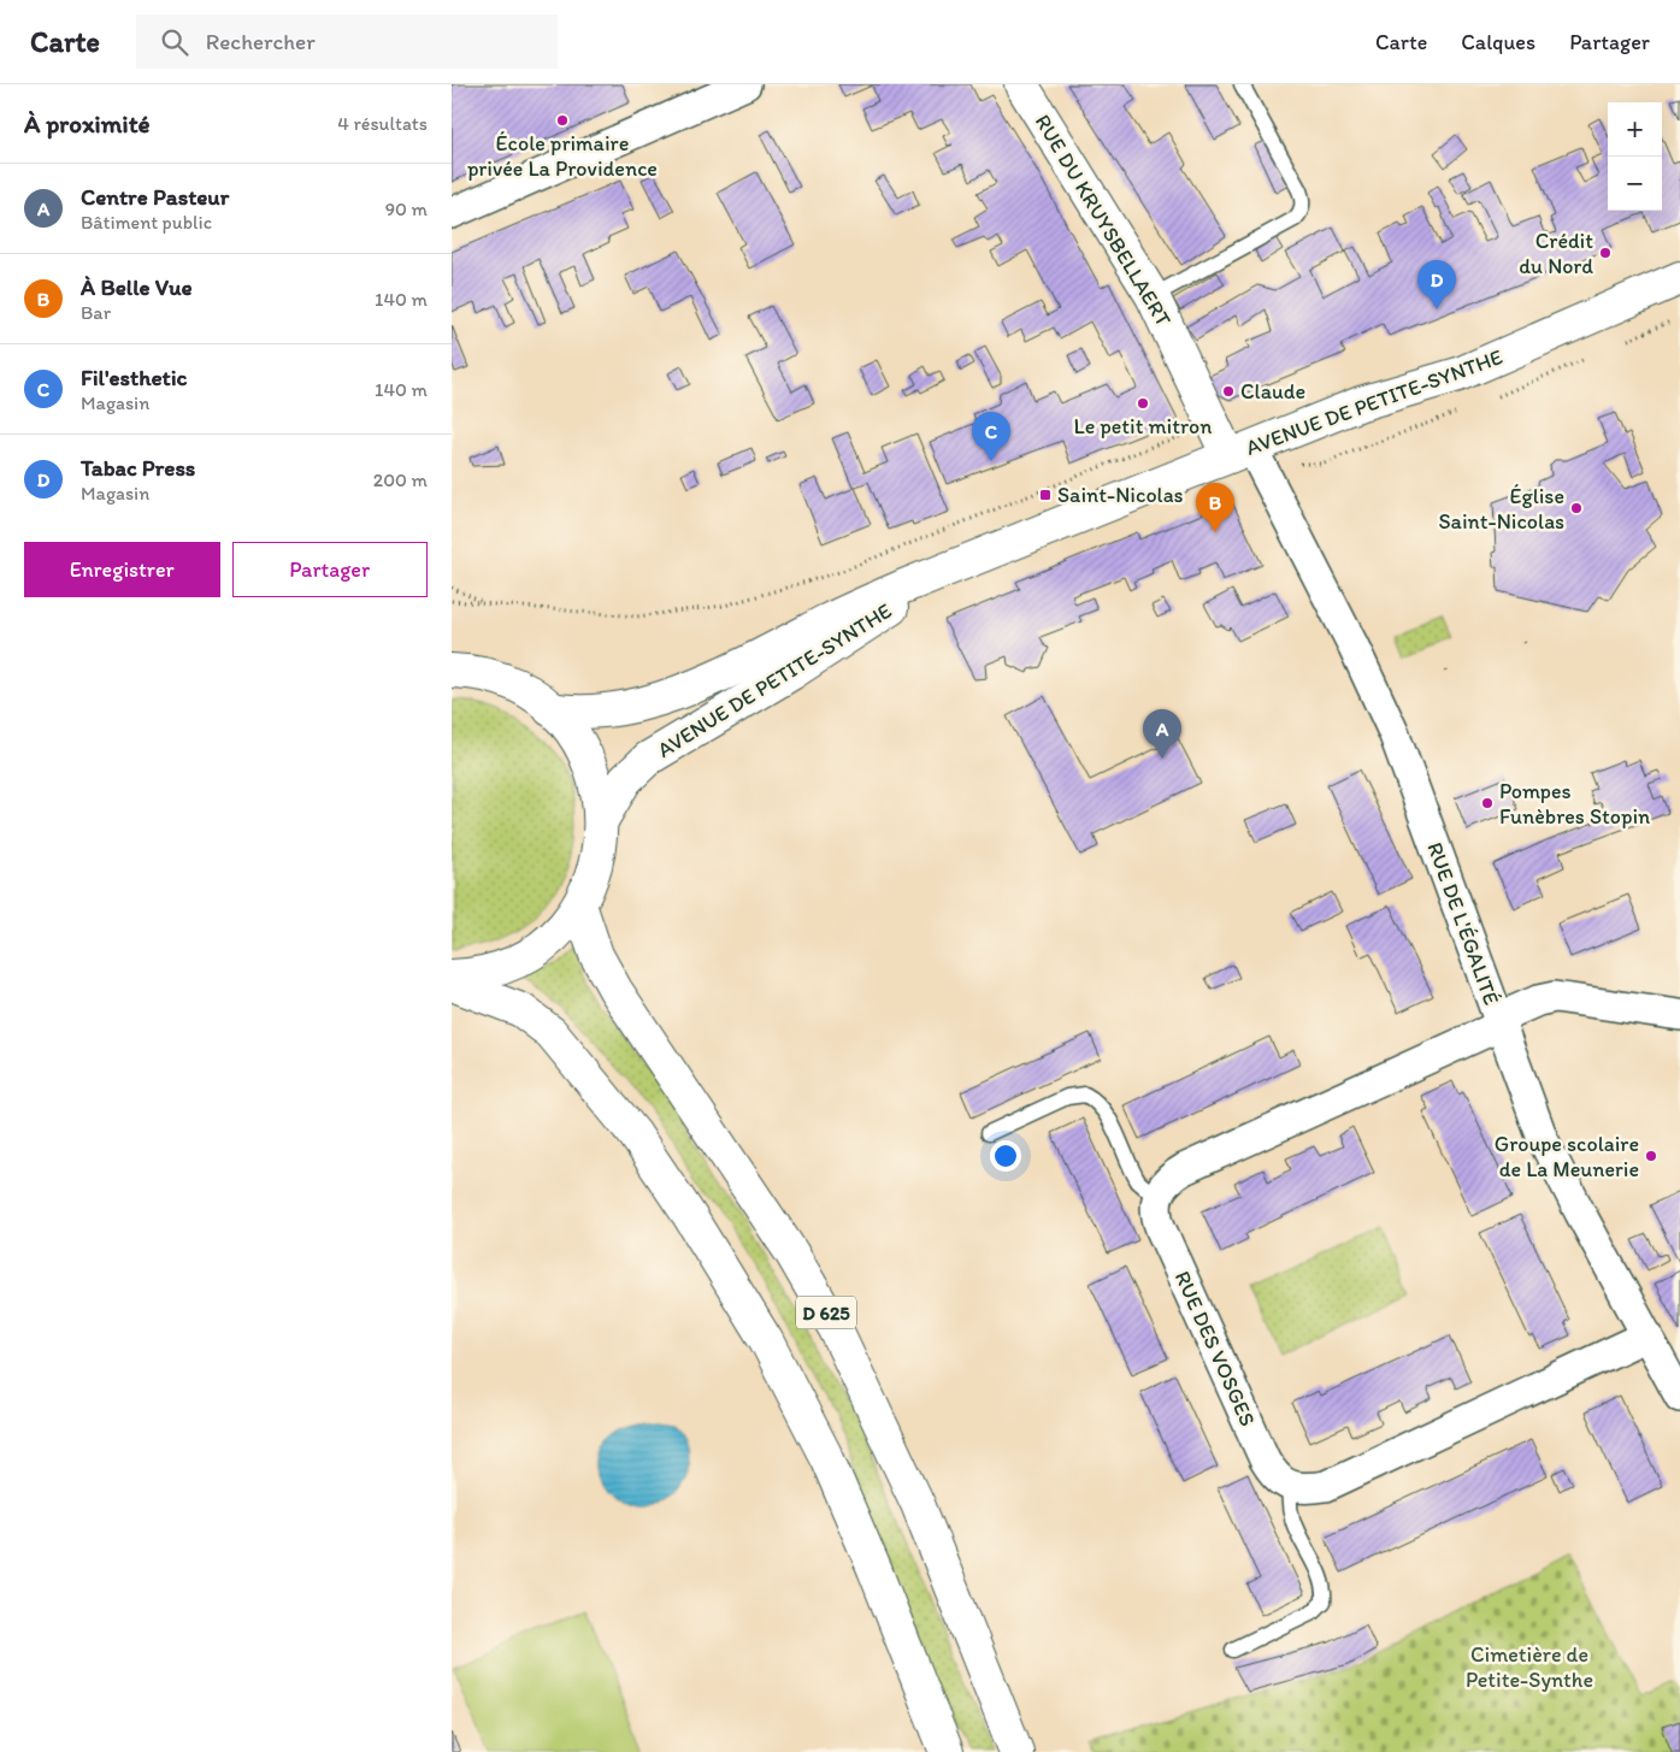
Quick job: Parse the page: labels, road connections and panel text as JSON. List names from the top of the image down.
{
  "streets": {
    "main road": ["RUE DU KRUYSBELLAERT", "AVENUE DE PETITE-SYNTHE", "D 625"],
    "street": ["RUE DE L'ÉGALITÉ", "RUE DES VOSGES"]
  },
  "crossings": [
    ["RUE DU KRUYSBELLAERT", "AVENUE DE PETITE-SYNTHE"],
    ["RUE DU KRUYSBELLAERT", "RUE DE L'ÉGALITÉ"],
    ["AVENUE DE PETITE-SYNTHE", "RUE DE L'ÉGALITÉ"]
  ],
  "parks": ["Cimetière de Petite-Synthe"],
  "places": {
    "other": [
      "École primaire privée La Providence",
      "Crédit du Nord",
      "Claude",
      "Le petit mitron",
      "Église Saint-Nicolas",
      "Pompes Funèbres Stopin",
      "Groupe scolaire de La Meunerie"
    ],
    "transit": ["Saint-Nicolas"]
  },
  "page": {
    "header": "Carte",
    "search": "Rechercher",
    "nav": ["Carte", "Calques", "Partager"],
    "heading": ["À proximité", "4 résultats"],
    "map_buttons": ["+", "−"],
    "list": [
      {
        "mark": "A",
        "name": "Centre Pasteur",
        "note": "Bâtiment public",
        "value": "90 m"
      },
      {
        "mark": "B",
        "name": "À Belle Vue",
        "note": "Bar",
        "value": "140 m"
      },
      {
        "mark": "C",
        "name": "Fil'esthetic",
        "note": "Magasin",
        "value": "140 m"
      },
      {
        "mark": "D",
        "name": "Tabac Press",
        "note": "Magasin",
        "value": "200 m"
      }
    ],
    "pins": [
      "D",
      "C",
      "B",
      "A"
    ],
    "buttons": ["Enregistrer", "Partager"]
  }
}
